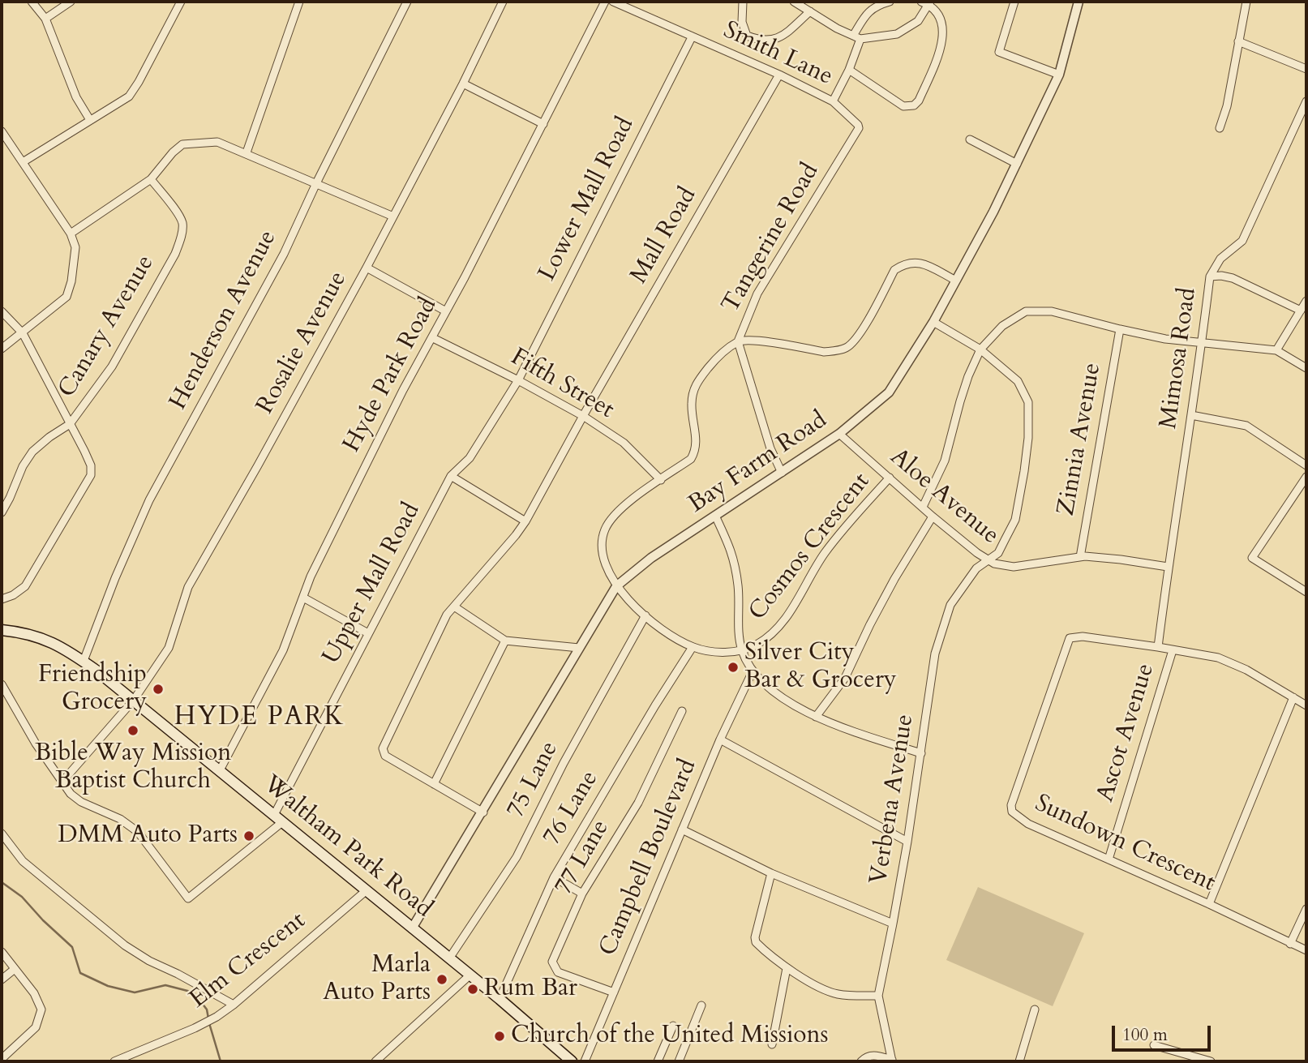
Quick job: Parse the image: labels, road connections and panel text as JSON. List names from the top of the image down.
{
  "streets": {
    "main road": ["Waltham Park Road"],
    "street": [
      "Smith Lane",
      "Lower Mall Road",
      "Mall Road",
      "Tangerine Road",
      "Henderson Avenue",
      "Canary Avenue",
      "Rosalie Avenue",
      "Mimosa Road",
      "Hyde Park Road",
      "Fifth Street",
      "Zinnia Avenue",
      "Bay Farm Road",
      "Aloe Avenue",
      "Cosmos Crescent",
      "Upper Mall Road",
      "Ascot Avenue",
      "75 Lane",
      "Verbena Avenue",
      "76 Lane",
      "Sundown Crescent",
      "77 Lane",
      "Campbell Boulevard",
      "Elm Crescent"
    ]
  },
  "crossings": [
    ["Smith Lane", "Lower Mall Road"],
    ["Smith Lane", "Mall Road"],
    ["Smith Lane", "Tangerine Road"],
    ["Lower Mall Road", "Fifth Street"],
    ["Lower Mall Road", "Upper Mall Road"],
    ["Mall Road", "Fifth Street"],
    ["Mall Road", "Bay Farm Road"],
    ["Tangerine Road", "Bay Farm Road"],
    ["Tangerine Road", "Cosmos Crescent"],
    ["Henderson Avenue", "Waltham Park Road"],
    ["Rosalie Avenue", "Waltham Park Road"],
    ["Mimosa Road", "Aloe Avenue"],
    ["Mimosa Road", "Sundown Crescent"],
    ["Hyde Park Road", "Fifth Street"],
    ["Hyde Park Road", "Waltham Park Road"],
    ["Fifth Street", "Cosmos Crescent"],
    ["Fifth Street", "Upper Mall Road"],
    ["Zinnia Avenue", "Aloe Avenue"],
    ["Bay Farm Road", "Aloe Avenue"],
    ["Bay Farm Road", "Cosmos Crescent"],
    ["Bay Farm Road", "Verbena Avenue"],
    ["Bay Farm Road", "Waltham Park Road"],
    ["Aloe Avenue", "Cosmos Crescent"],
    ["Aloe Avenue", "Verbena Avenue"],
    ["Cosmos Crescent", "75 Lane"],
    ["Cosmos Crescent", "76 Lane"],
    ["Upper Mall Road", "Waltham Park Road"],
    ["Ascot Avenue", "Sundown Crescent"],
    ["75 Lane", "Waltham Park Road"],
    ["76 Lane", "Waltham Park Road"],
    ["Waltham Park Road", "Elm Crescent"],
    ["77 Lane", "Campbell Boulevard"]
  ],
  "districts": ["HYDE PARK"],
  "places": [
    "Silver City Bar & Grocery",
    "Friendship Grocery",
    "Bible Way Mission Baptist Church",
    "DMM Auto Parts",
    "Marla Auto Parts",
    "Rum Bar",
    "Church of the United Missions"
  ],
  "scale_bar": "100 m"
}
